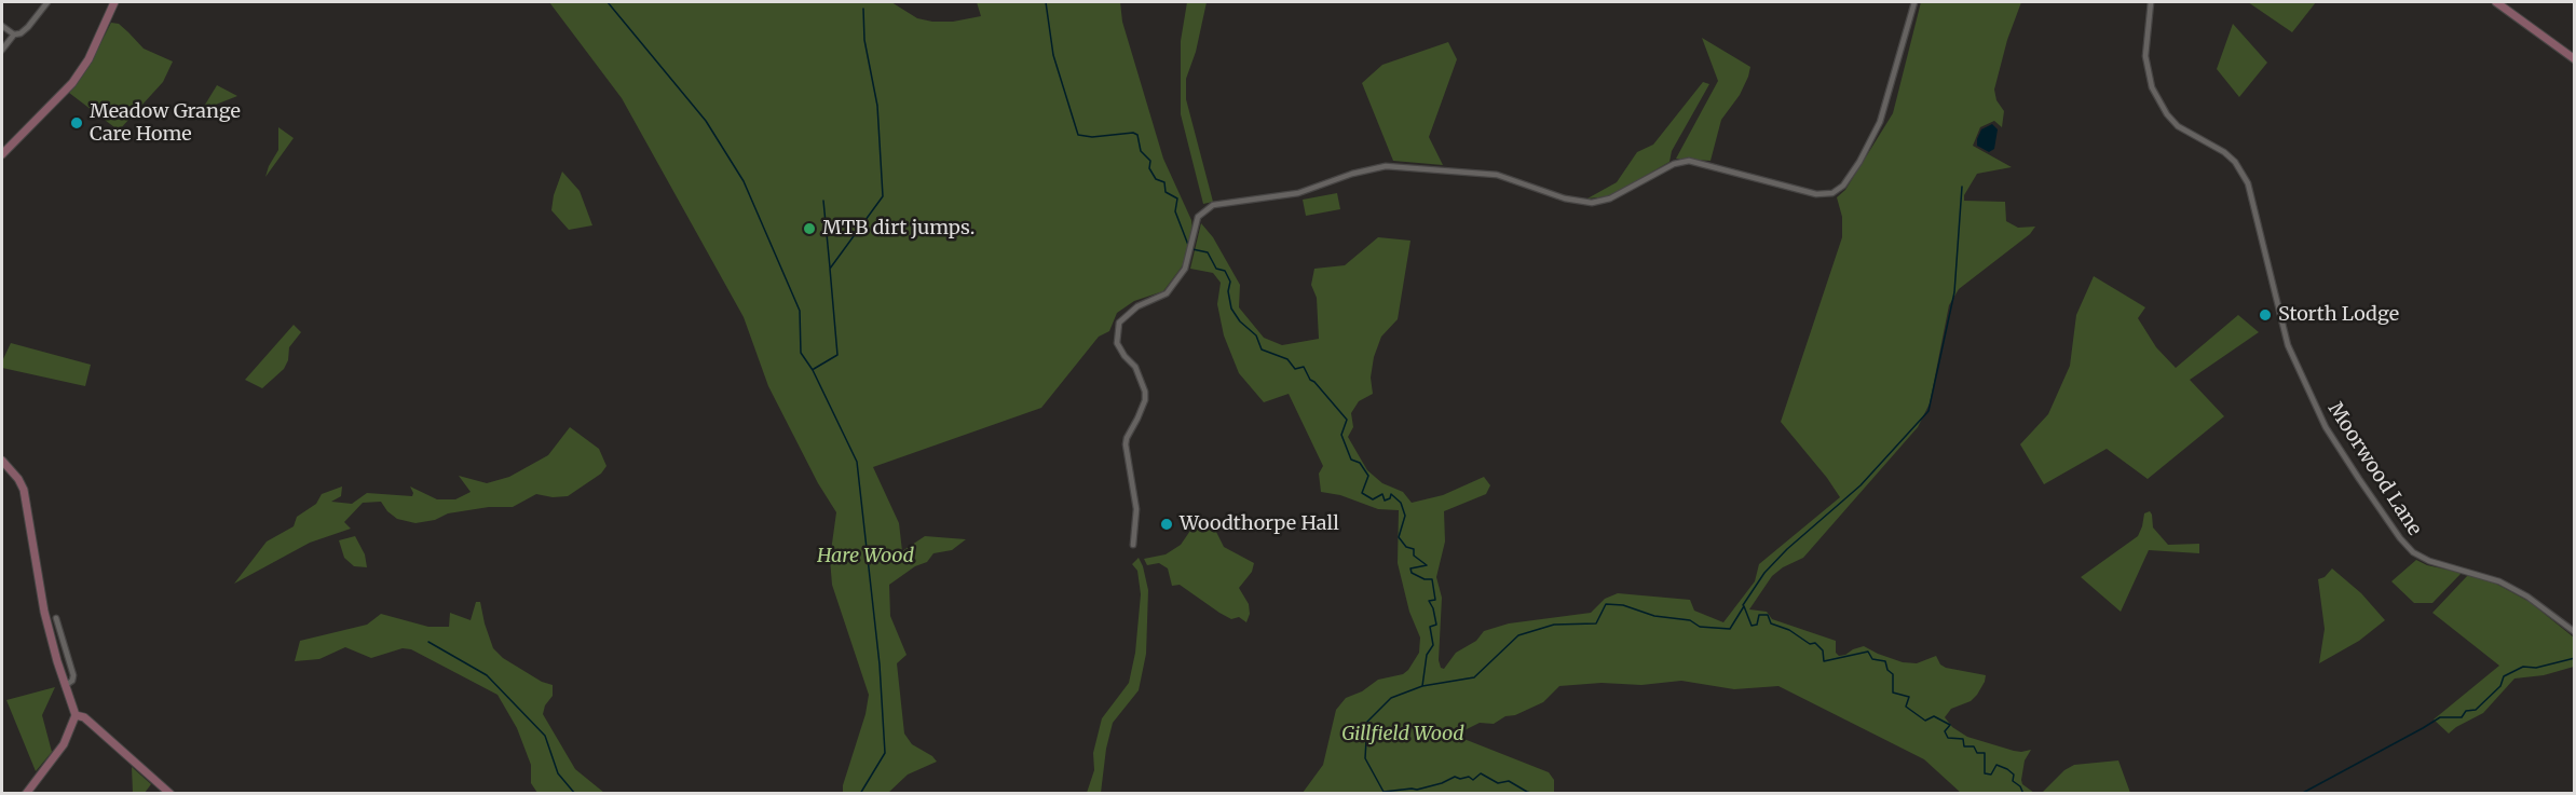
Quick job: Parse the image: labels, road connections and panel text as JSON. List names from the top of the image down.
{
  "streets": {
    "street": ["Moorwood Lane"]
  },
  "parks": ["Hare Wood", "Gillfield Wood"],
  "places": [
    "Meadow Grange Care Home",
    "MTB dirt jumps.",
    "Storth Lodge",
    "Woodthorpe Hall"
  ]
}
